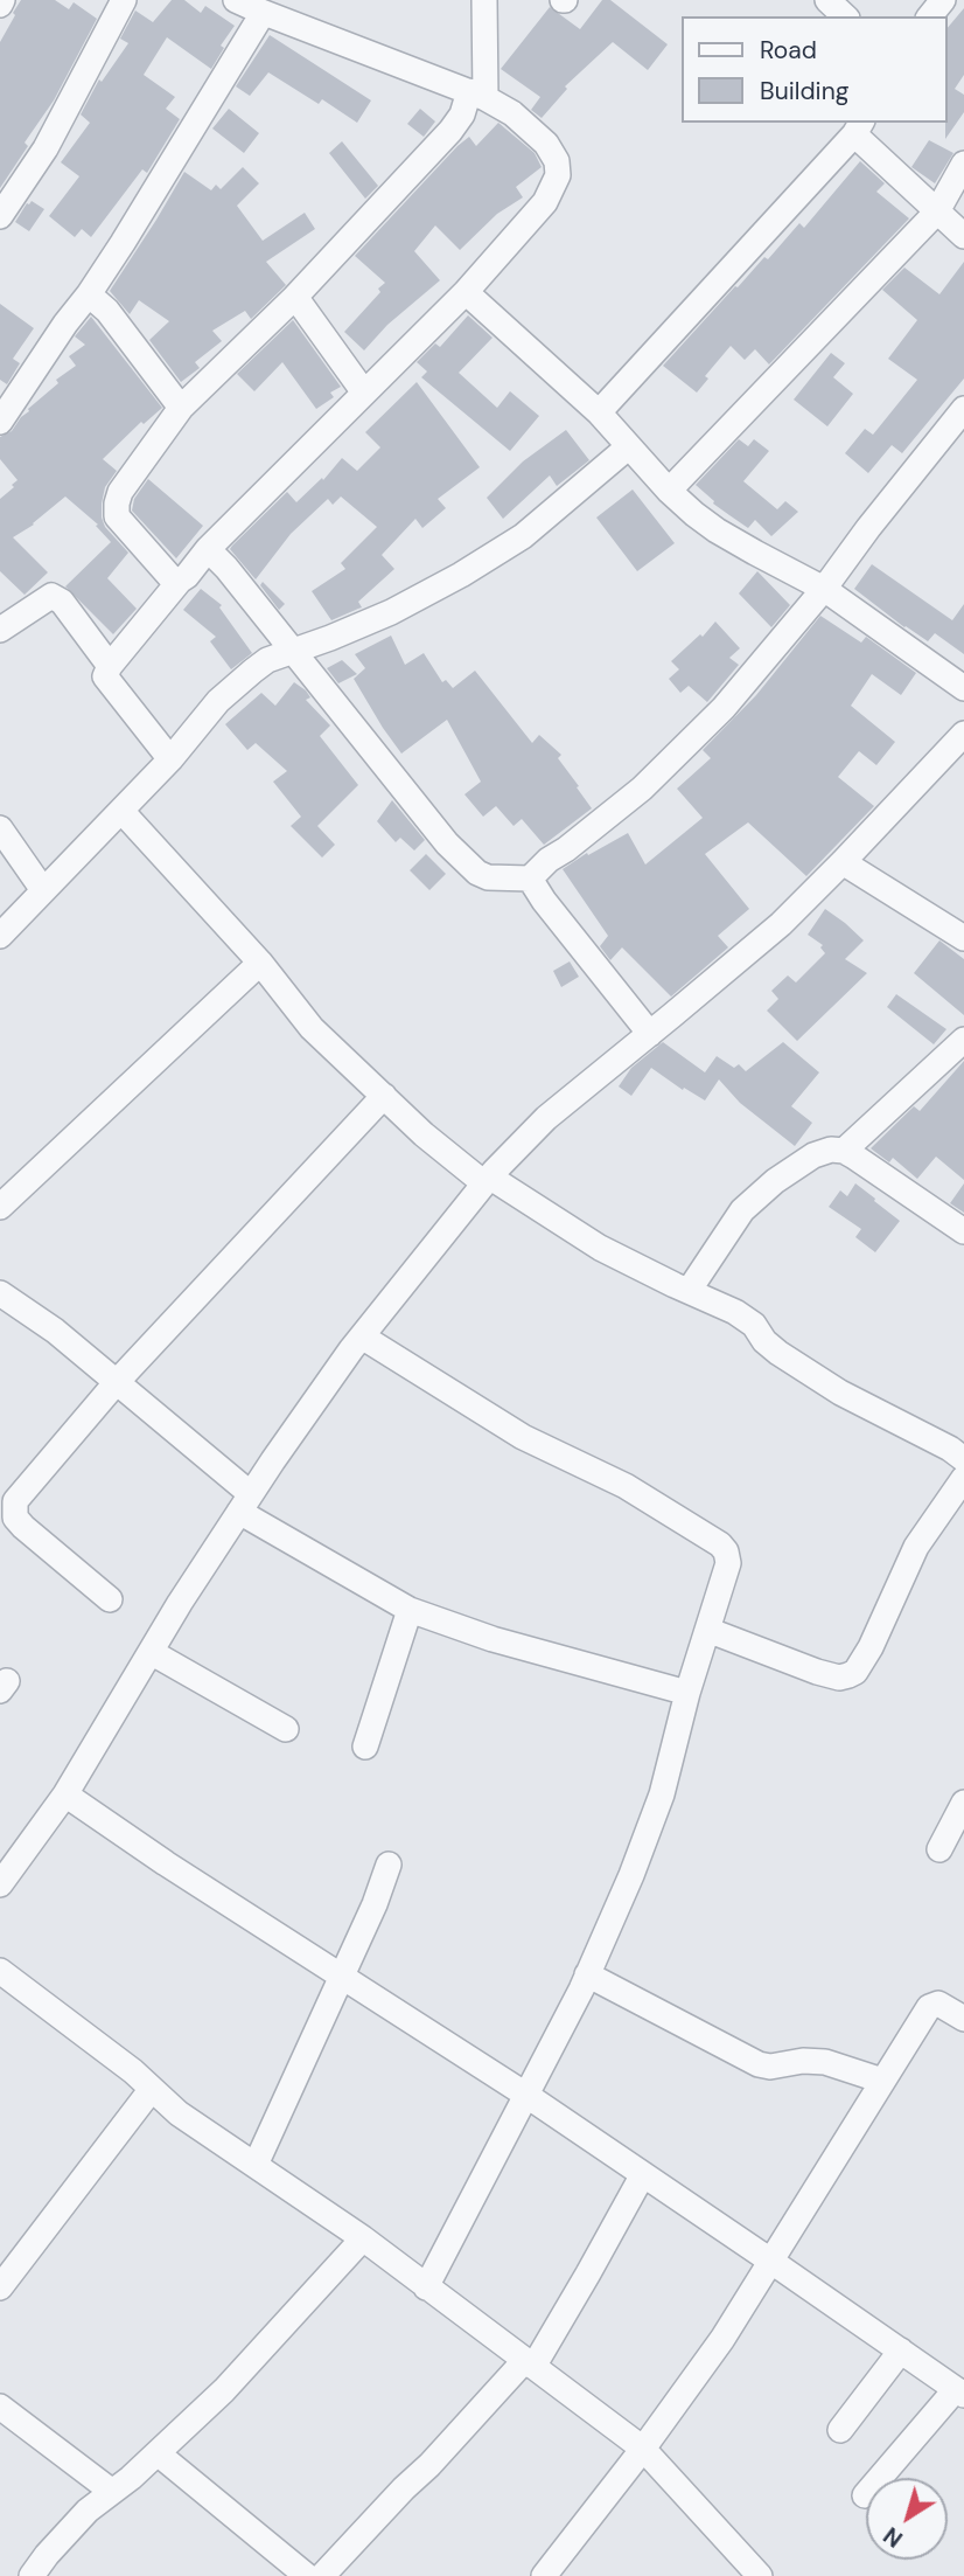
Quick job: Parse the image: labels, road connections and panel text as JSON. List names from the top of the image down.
{
  "legend": ["Road", "Building"],
  "north": "bottom left"
}
